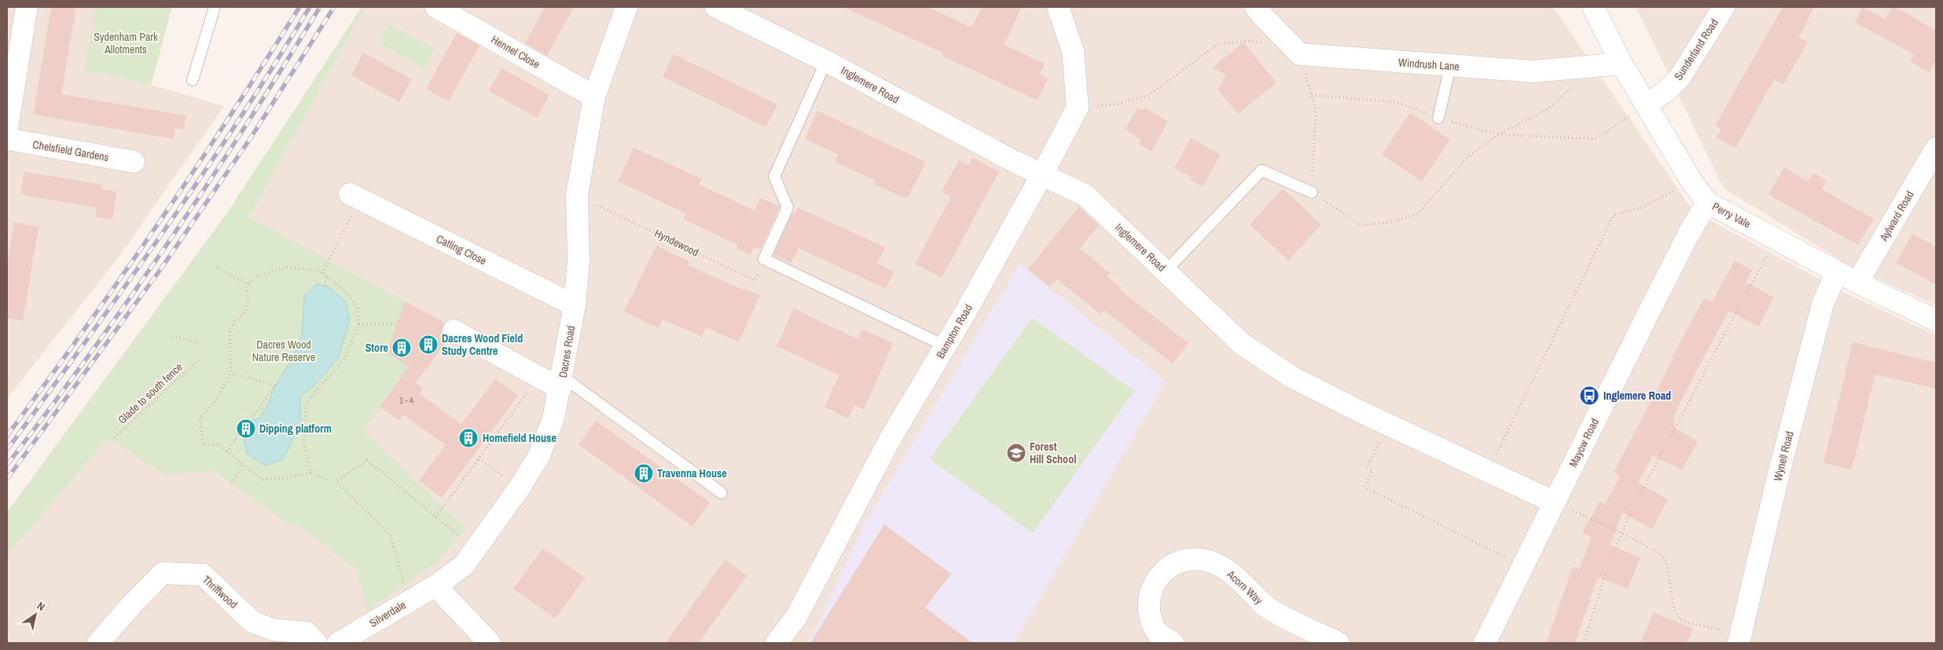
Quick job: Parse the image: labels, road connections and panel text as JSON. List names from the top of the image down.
{
  "streets": {
    "street": [
      "Sunderland Road",
      "Hennel Close",
      "Windrush Lane",
      "Inglemere Road",
      "Chelsfield Gardens",
      "Perry Vale",
      "Aylward Road",
      "Catling Close",
      "Bampton Road",
      "Dacres Road",
      "Mayow Road",
      "Wynell Road",
      "Acorn Way",
      "Thriffwood",
      "Silverdale"
    ],
    "path": ["Hyndewood", "Glade to south fence"]
  },
  "crossings": [
    ["Sunderland Road", "Perry Vale"],
    ["Hennel Close", "Dacres Road"],
    ["Windrush Lane", "Perry Vale"],
    ["Inglemere Road", "Bampton Road"],
    ["Inglemere Road", "Mayow Road"],
    ["Perry Vale", "Aylward Road"],
    ["Perry Vale", "Mayow Road"],
    ["Perry Vale", "Wynell Road"],
    ["Hyndewood", "Dacres Road"],
    ["Catling Close", "Dacres Road"],
    ["Dacres Road", "Silverdale"]
  ],
  "parks": ["Sydenham Park Allotments", "Dacres Wood Nature Reserve"],
  "places": {
    "building": [
      "Dacres Wood Field Study Centre",
      "Store",
      "Dipping platform",
      "Homefield House",
      "Travenna House"
    ],
    "bus stop": ["Inglemere Road"],
    "school or university": ["Forest Hill School"]
  },
  "house_numbers": ["1 - 4"],
  "north": "top right"
}
